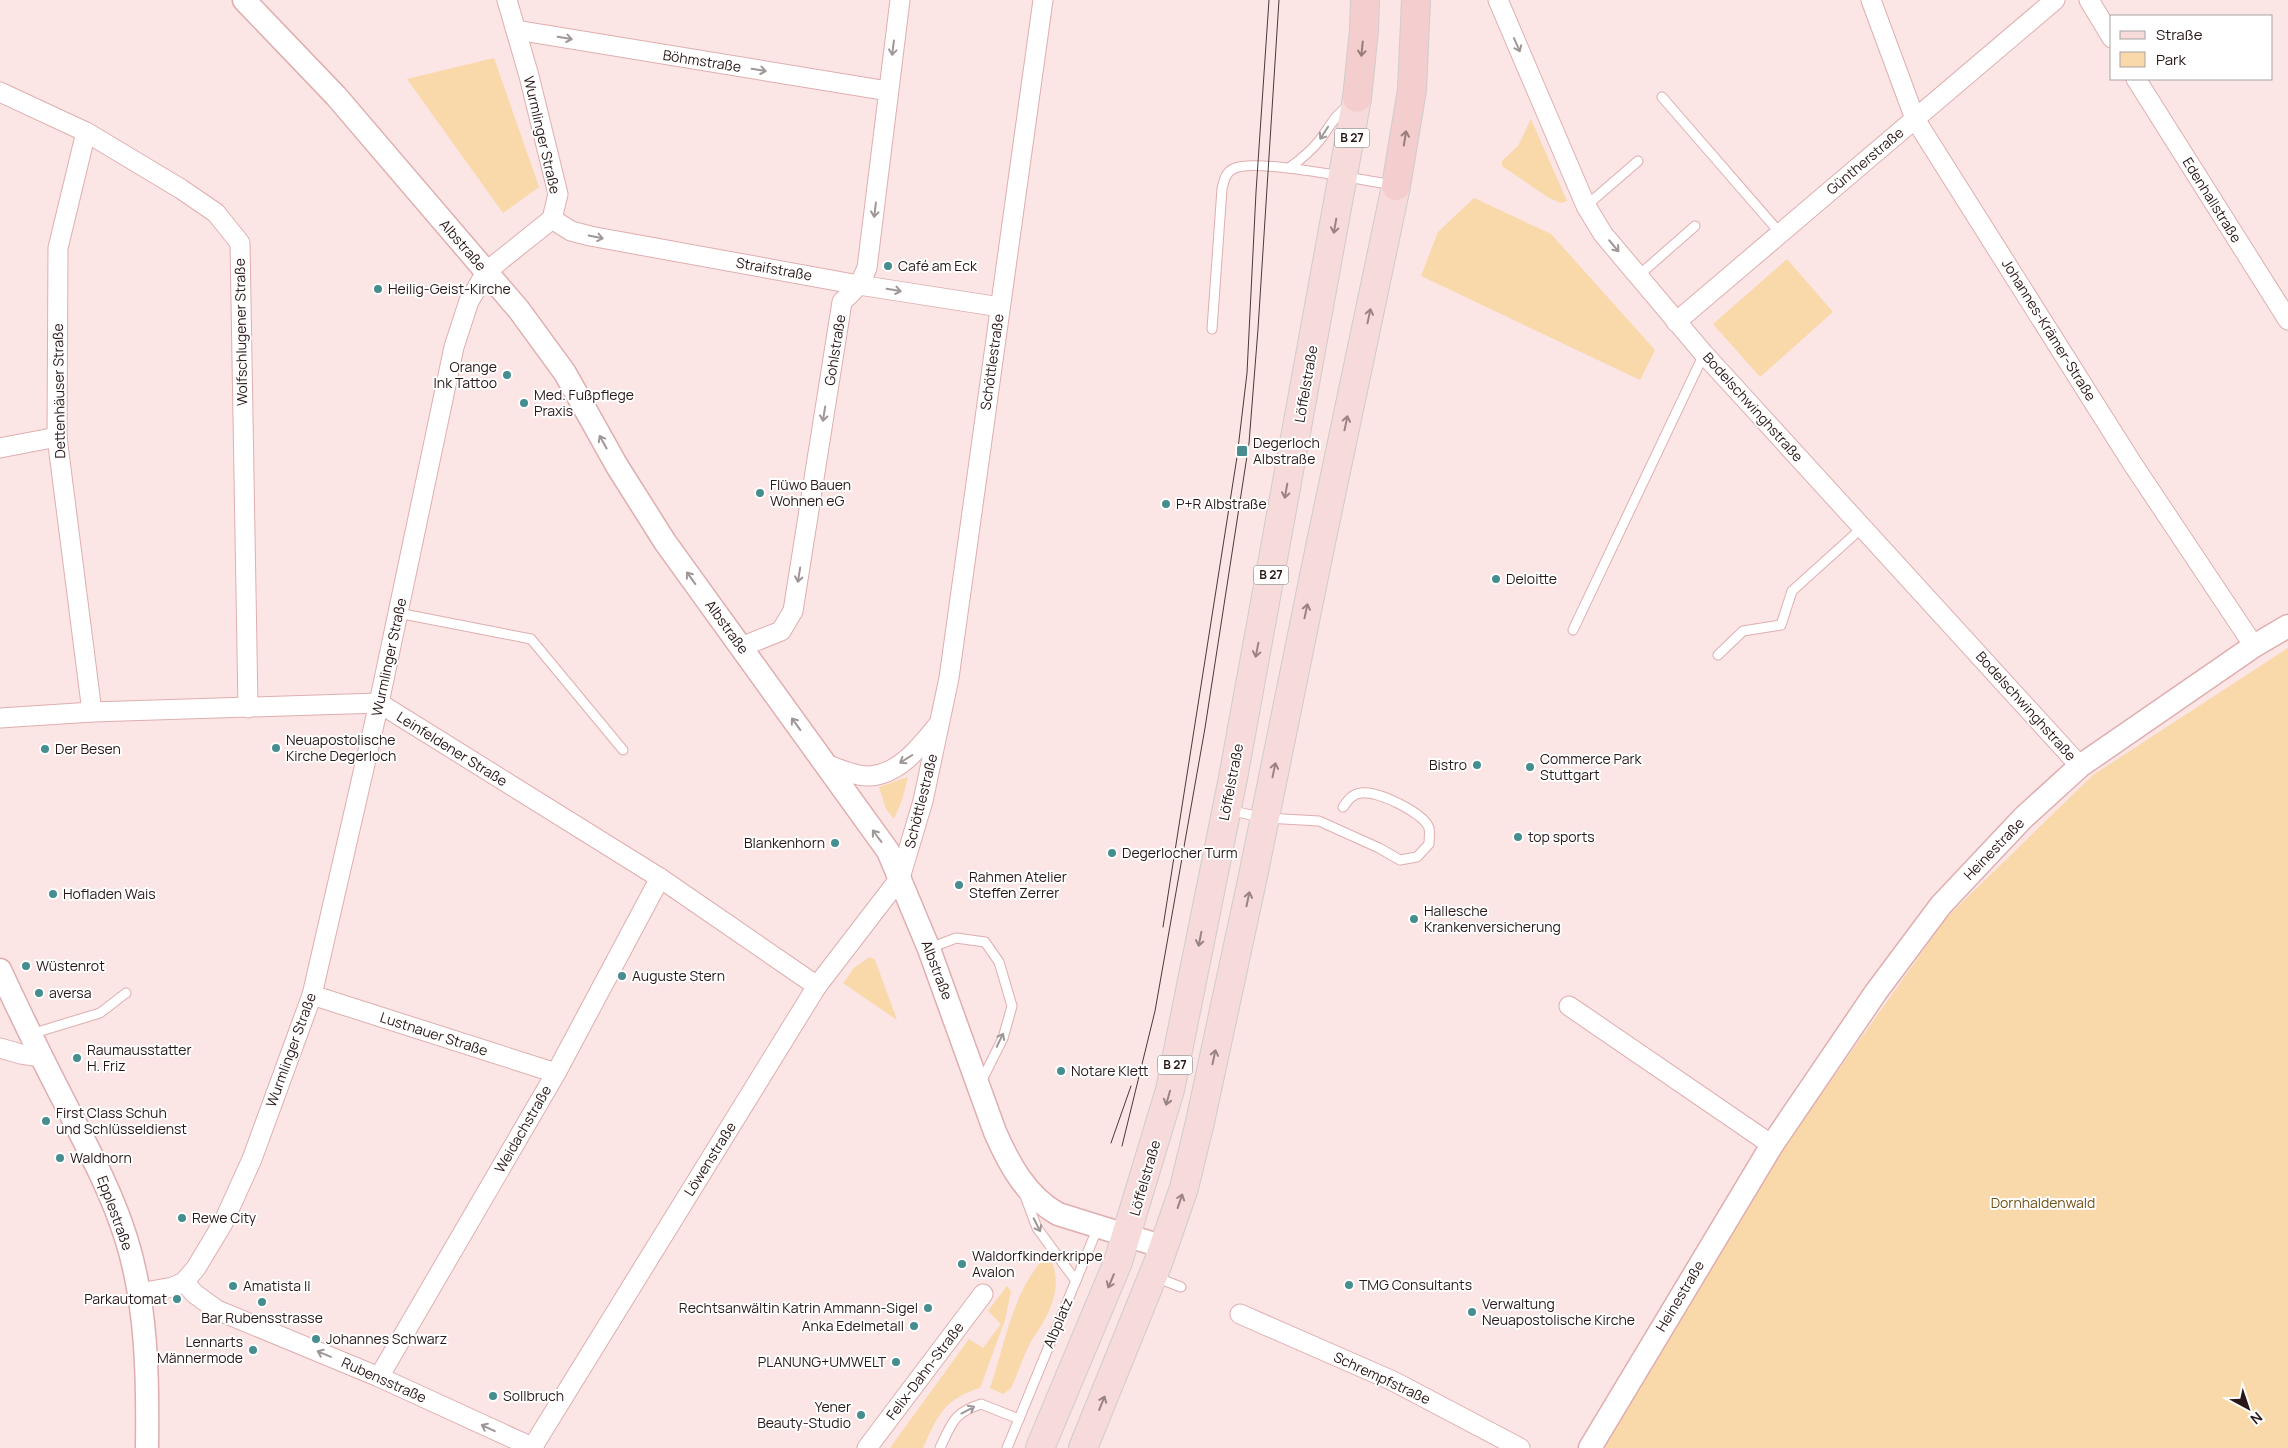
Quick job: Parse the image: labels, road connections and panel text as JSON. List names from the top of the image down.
{
  "streets": {
    "main road": ["B 27", "Löffelstraße"],
    "street": [
      "Böhmstraße",
      "Wurmlinger Straße",
      "Güntherstraße",
      "Edenhallstraße",
      "Albstraße",
      "Straifstraße",
      "Johannes-Krämer-Straße",
      "Wolfschlugener Straße",
      "Gohlstraße",
      "Schöttlestraße",
      "Dettenhäuser Straße",
      "Bodelschwinghstraße",
      "Leinfeldener Straße",
      "Heinestraße",
      "Lustnauer Straße",
      "Weidachstraße",
      "Löwenstraße",
      "Epplestraße",
      "Felix-Dahn-Straße",
      "Schrempfstraße",
      "Rubensstraße"
    ],
    "lane": ["Albplatz"]
  },
  "crossings": [
    ["Böhmstraße", "Wurmlinger Straße"],
    ["Böhmstraße", "Gohlstraße"],
    ["Wurmlinger Straße", "Albstraße"],
    ["Wurmlinger Straße", "Straifstraße"],
    ["Wurmlinger Straße", "Leinfeldener Straße"],
    ["Wurmlinger Straße", "Lustnauer Straße"],
    ["Wurmlinger Straße", "Rubensstraße"],
    ["B 27", "Albstraße"],
    ["Güntherstraße", "Johannes-Krämer-Straße"],
    ["Güntherstraße", "Bodelschwinghstraße"],
    ["Albstraße", "Gohlstraße"],
    ["Albstraße", "Schöttlestraße"],
    ["Albstraße", "Löffelstraße"],
    ["Albstraße", "Löwenstraße"],
    ["Albstraße", "Albplatz"],
    ["Straifstraße", "Gohlstraße"],
    ["Straifstraße", "Schöttlestraße"],
    ["Johannes-Krämer-Straße", "Heinestraße"],
    ["Wolfschlugener Straße", "Dettenhäuser Straße"],
    ["Schöttlestraße", "Löwenstraße"],
    ["Bodelschwinghstraße", "Heinestraße"],
    ["Leinfeldener Straße", "Weidachstraße"],
    ["Leinfeldener Straße", "Löwenstraße"],
    ["Lustnauer Straße", "Weidachstraße"],
    ["Weidachstraße", "Rubensstraße"],
    ["Löwenstraße", "Rubensstraße"]
  ],
  "one_way": [
    "Böhmstraße",
    "Albstraße",
    "Straifstraße",
    "Gohlstraße",
    "Rubensstraße"
  ],
  "parks": ["Dornhaldenwald"],
  "places": {
    "other": [
      "Café am Eck",
      "Heilig-Geist-Kirche",
      "Orange Ink Tattoo",
      "Med. Fußpflege Praxis",
      "Flüwo Bauen Wohnen eG",
      "P+R Albstraße",
      "Deloitte",
      "Neuapostolische Kirche Degerloch",
      "Der Besen",
      "Bistro",
      "Commerce Park Stuttgart",
      "top sports",
      "Blankenhorn",
      "Degerlocher Turm",
      "Rahmen Atelier Steffen Zerrer",
      "Hofladen Wais",
      "Hallesche Krankenversicherung",
      "Wüstenrot",
      "Auguste Stern",
      "aversa",
      "Raumausstatter H. Friz",
      "Notare Klett",
      "First Class Schuh und Schlüsseldienst",
      "Waldhorn",
      "Rewe City",
      "Waldorfkinderkrippe Avalon",
      "TMG Consultants",
      "Amatista II",
      "Parkautomat",
      "Bar Rubensstrasse",
      "Rechtsanwältin Katrin Ammann-Sigel",
      "Verwaltung Neuapostolische Kirche",
      "Anka Edelmetall",
      "Johannes Schwarz",
      "Lennarts Männermode",
      "PLANUNG+UMWELT",
      "Sollbruch",
      "Yener Beauty-Studio"
    ],
    "transit": ["Degerloch Albstraße"]
  },
  "legend": ["Straße", "Park"],
  "north": "bottom right"
}
